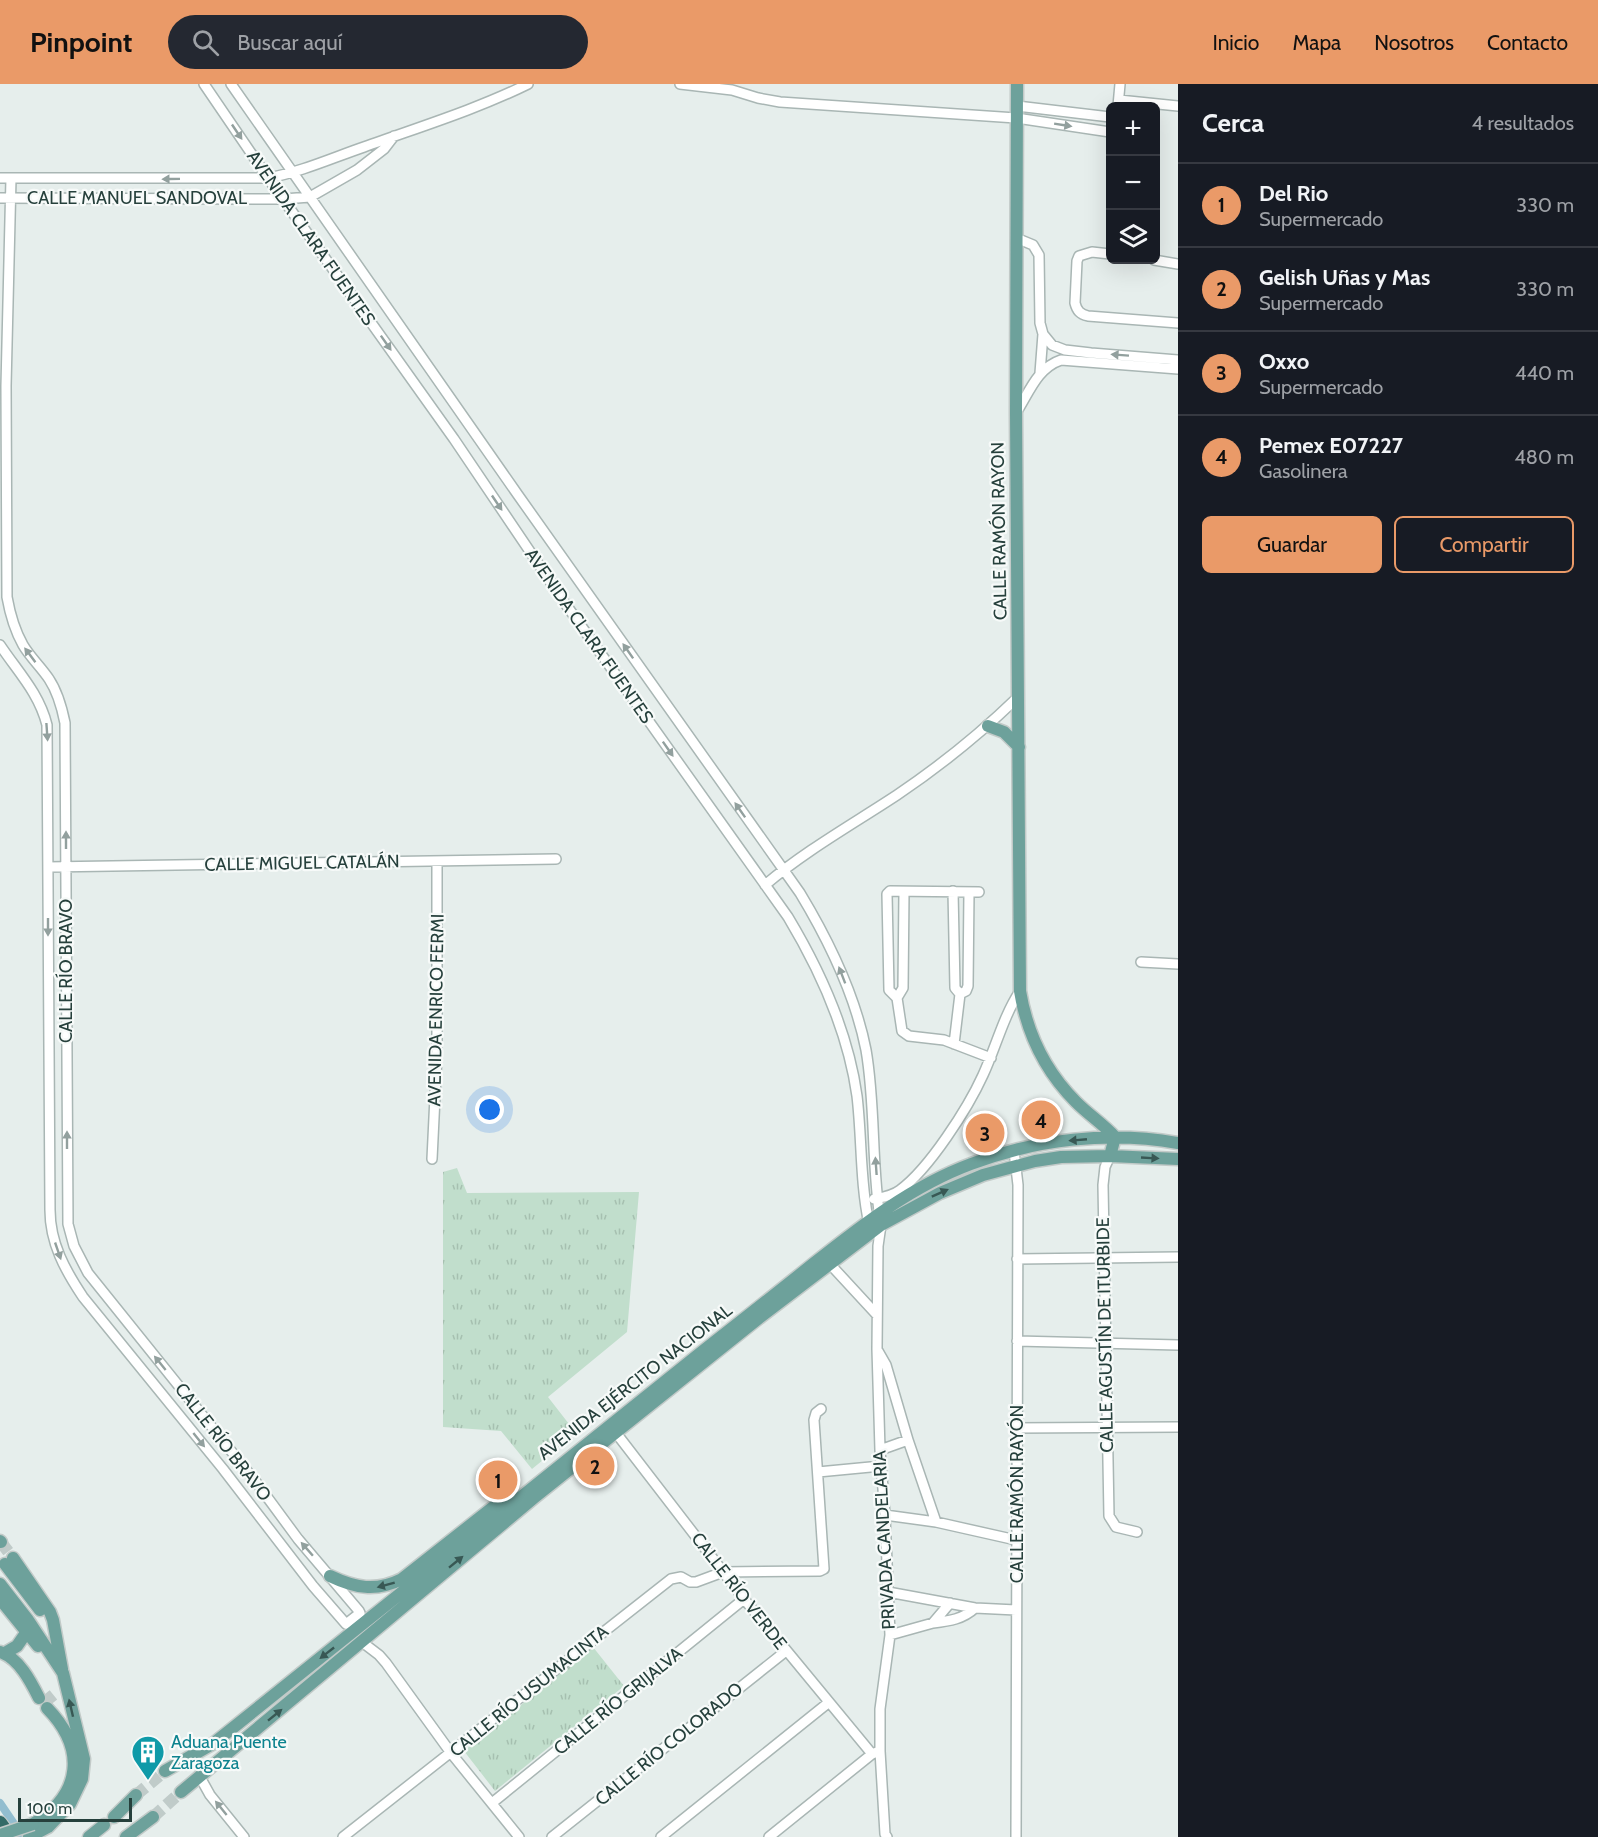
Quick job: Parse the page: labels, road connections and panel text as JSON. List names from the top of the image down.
{
  "streets": {
    "main road": ["CALLE RAMÓN RAYON", "AVENIDA EJÉRCITO NACIONAL"],
    "street": [
      "CALLE MANUEL SANDOVAL",
      "AVENIDA CLARA FUENTES",
      "CALLE MIGUEL CATALÁN",
      "CALLE RÍO BRAVO",
      "AVENIDA ENRICO FERMI",
      "CALLE AGUSTÍN DE ITURBIDE",
      "CALLE RAMÓN RAYÓN",
      "PRIVADA CANDELARIA",
      "CALLE RÍO VERDE",
      "CALLE RÍO USUMACINTA",
      "CALLE RÍO GRIJALVA",
      "CALLE RÍO COLORADO"
    ]
  },
  "crossings": [
    ["CALLE MANUEL SANDOVAL", "AVENIDA CLARA FUENTES"],
    ["CALLE MANUEL SANDOVAL", "CALLE RÍO BRAVO"],
    ["AVENIDA CLARA FUENTES", "AVENIDA EJÉRCITO NACIONAL"],
    ["AVENIDA CLARA FUENTES", "PRIVADA CANDELARIA"],
    ["CALLE RAMÓN RAYON", "AVENIDA EJÉRCITO NACIONAL"],
    ["CALLE MIGUEL CATALÁN", "CALLE RÍO BRAVO"],
    ["CALLE MIGUEL CATALÁN", "AVENIDA ENRICO FERMI"],
    ["CALLE AGUSTÍN DE ITURBIDE", "AVENIDA EJÉRCITO NACIONAL"],
    ["AVENIDA EJÉRCITO NACIONAL", "CALLE RAMÓN RAYÓN"],
    ["AVENIDA EJÉRCITO NACIONAL", "PRIVADA CANDELARIA"],
    ["AVENIDA EJÉRCITO NACIONAL", "CALLE RÍO VERDE"],
    ["PRIVADA CANDELARIA", "CALLE RÍO VERDE"],
    ["CALLE RÍO VERDE", "CALLE RÍO USUMACINTA"],
    ["CALLE RÍO VERDE", "CALLE RÍO GRIJALVA"],
    ["CALLE RÍO VERDE", "CALLE RÍO COLORADO"]
  ],
  "places": {
    "building": ["Aduana Puente Zaragoza"]
  },
  "scale_bar": "100 m",
  "page": {
    "header": "Pinpoint",
    "search": "Buscar aquí",
    "nav": [
      "Inicio",
      "Mapa",
      "Nosotros",
      "Contacto"
    ],
    "heading": ["Cerca", "4 resultados"],
    "map_buttons": ["+", "−"],
    "list": [
      {
        "mark": "1",
        "name": "Del Rio",
        "note": "Supermercado",
        "value": "330 m"
      },
      {
        "mark": "2",
        "name": "Gelish Uñas y Mas",
        "note": "Supermercado",
        "value": "330 m"
      },
      {
        "mark": "3",
        "name": "Oxxo",
        "note": "Supermercado",
        "value": "440 m"
      },
      {
        "mark": "4",
        "name": "Pemex E07227",
        "note": "Gasolinera",
        "value": "480 m"
      }
    ],
    "buttons": ["Guardar", "Compartir"],
    "pins": [
      "4",
      "3",
      "2",
      "1"
    ],
    "scale": "100 m"
  }
}
